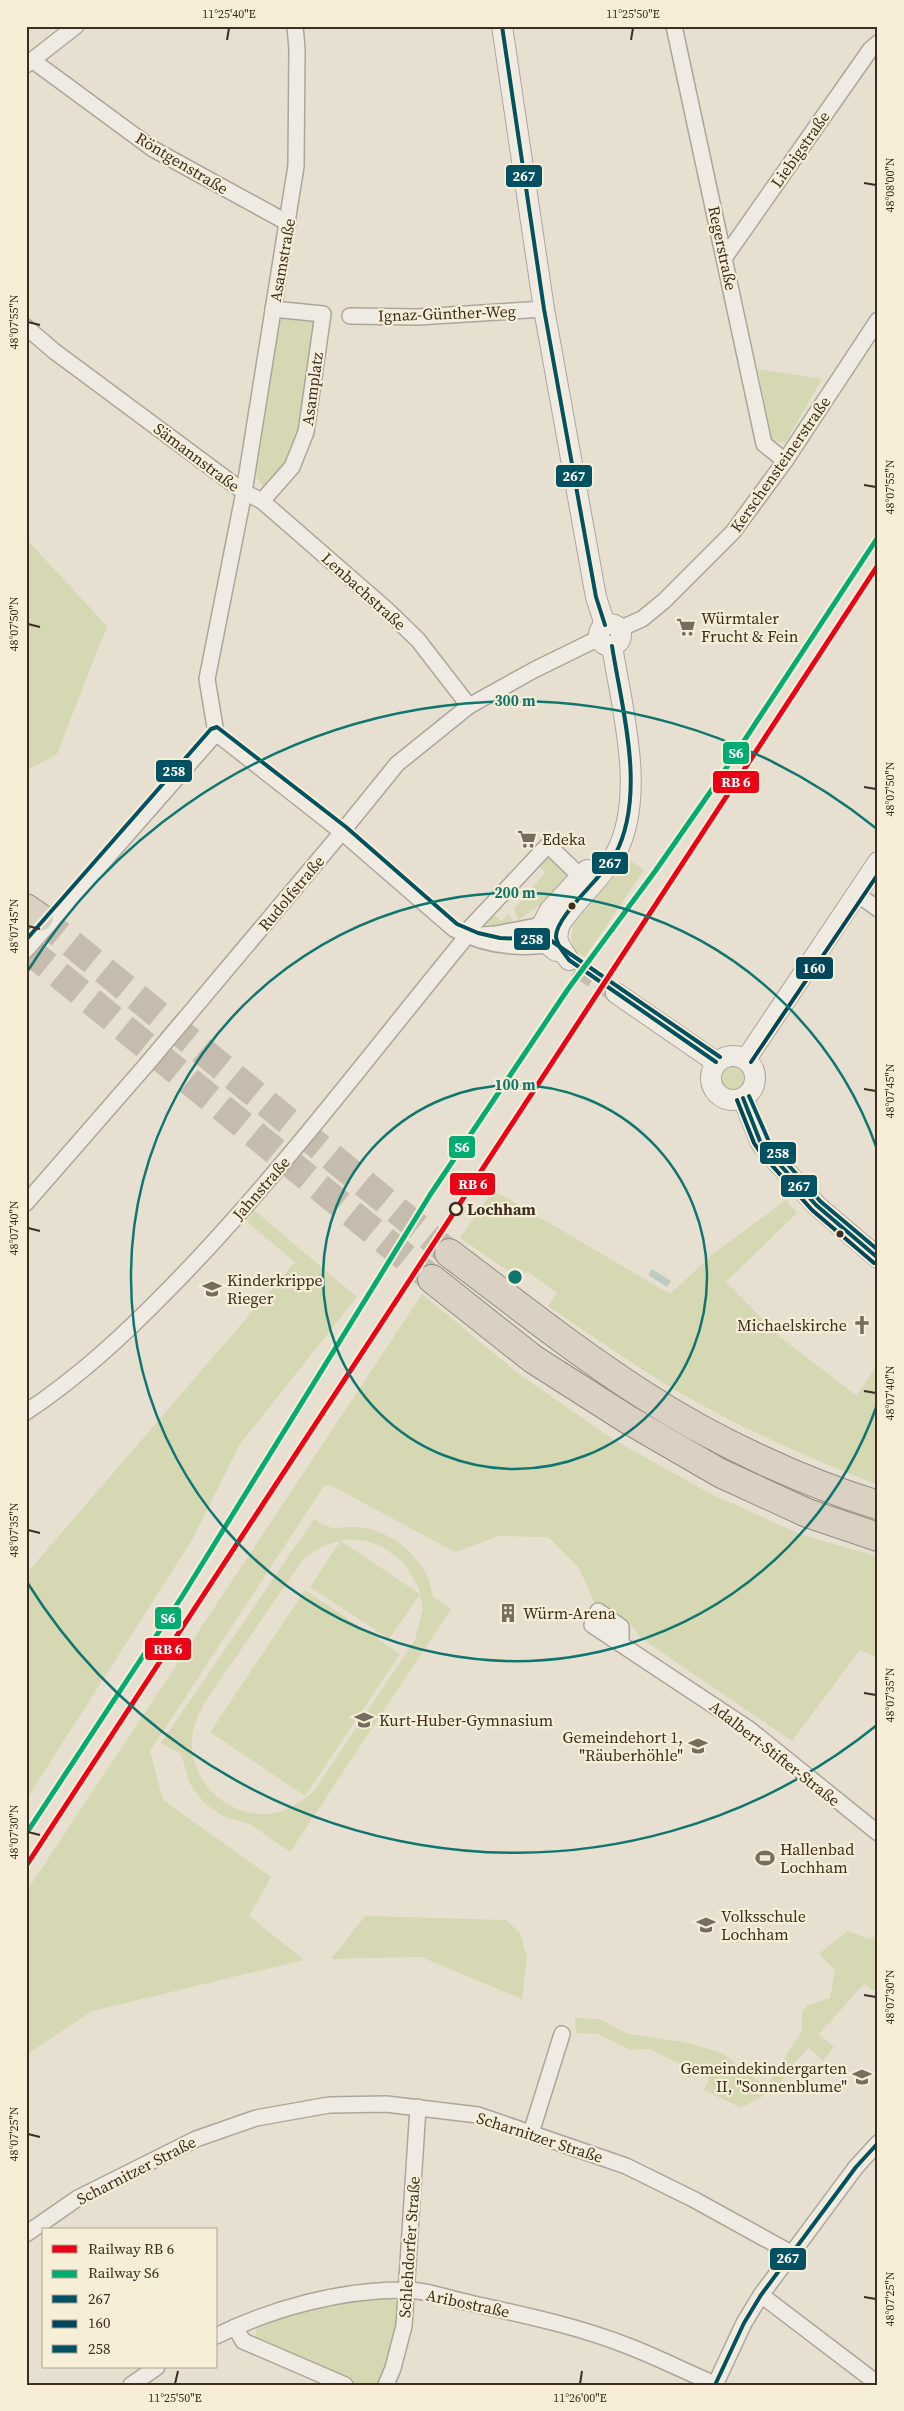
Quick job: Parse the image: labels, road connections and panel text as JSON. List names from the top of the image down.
{
  "streets": {
    "street": [
      "Liebigstraße",
      "Röntgenstraße",
      "Regerstraße",
      "Asamstraße",
      "Ignaz-Günther-Weg",
      "Asamplatz",
      "Sämannstraße",
      "Kerschensteinerstraße",
      "Lenbachstraße",
      "Rudolfstraße",
      "Jahnstraße",
      "Adalbert-Stifter-Straße",
      "Scharnitzer Straße",
      "Schlehdorfer Straße",
      "Aribostraße"
    ]
  },
  "crossings": [
    ["Liebigstraße", "Regerstraße"],
    ["Röntgenstraße", "Asamstraße"],
    ["Regerstraße", "Kerschensteinerstraße"],
    ["Asamstraße", "Asamplatz"],
    ["Asamstraße", "Sämannstraße"],
    ["Asamstraße", "Lenbachstraße"],
    ["Asamplatz", "Lenbachstraße"],
    ["Sämannstraße", "Lenbachstraße"],
    ["Kerschensteinerstraße", "Rudolfstraße"],
    ["Lenbachstraße", "Rudolfstraße"],
    ["Scharnitzer Straße", "Schlehdorfer Straße"],
    ["Schlehdorfer Straße", "Aribostraße"]
  ],
  "places": {
    "supermarket": ["Würmtaler Frucht & Fein", "Edeka"],
    "other": ["Lochham"],
    "school or university": [
      "Kinderkrippe Rieger",
      "Kurt-Huber-Gymnasium",
      "Gemeindehort 1, \"Räuberhöhle\"",
      "Volksschule Lochham",
      "Gemeindekindergarten II, \"Sonnenblume\""
    ],
    "church": ["Michaelskirche"],
    "building": ["Würm-Arena"],
    "sports": ["Hallenbad Lochham"]
  },
  "lines": [
    "transit line 267",
    "rail line S6",
    "transit line 258",
    "transit line 160"
  ],
  "legend": [
    "Railway RB 6",
    "Railway S6",
    "267",
    "160",
    "258"
  ],
  "coordinates": [
    "11°25'40\"E",
    "11°25'50\"E",
    "48°08'00\"N",
    "48°07'55\"N",
    "48°07'50\"N",
    "48°07'45\"N",
    "48°07'40\"N",
    "48°07'35\"N",
    "48°07'30\"N",
    "48°07'25\"N",
    "11°26'00\"E"
  ],
  "rings": ["300 m", "200 m", "100 m"]
}
